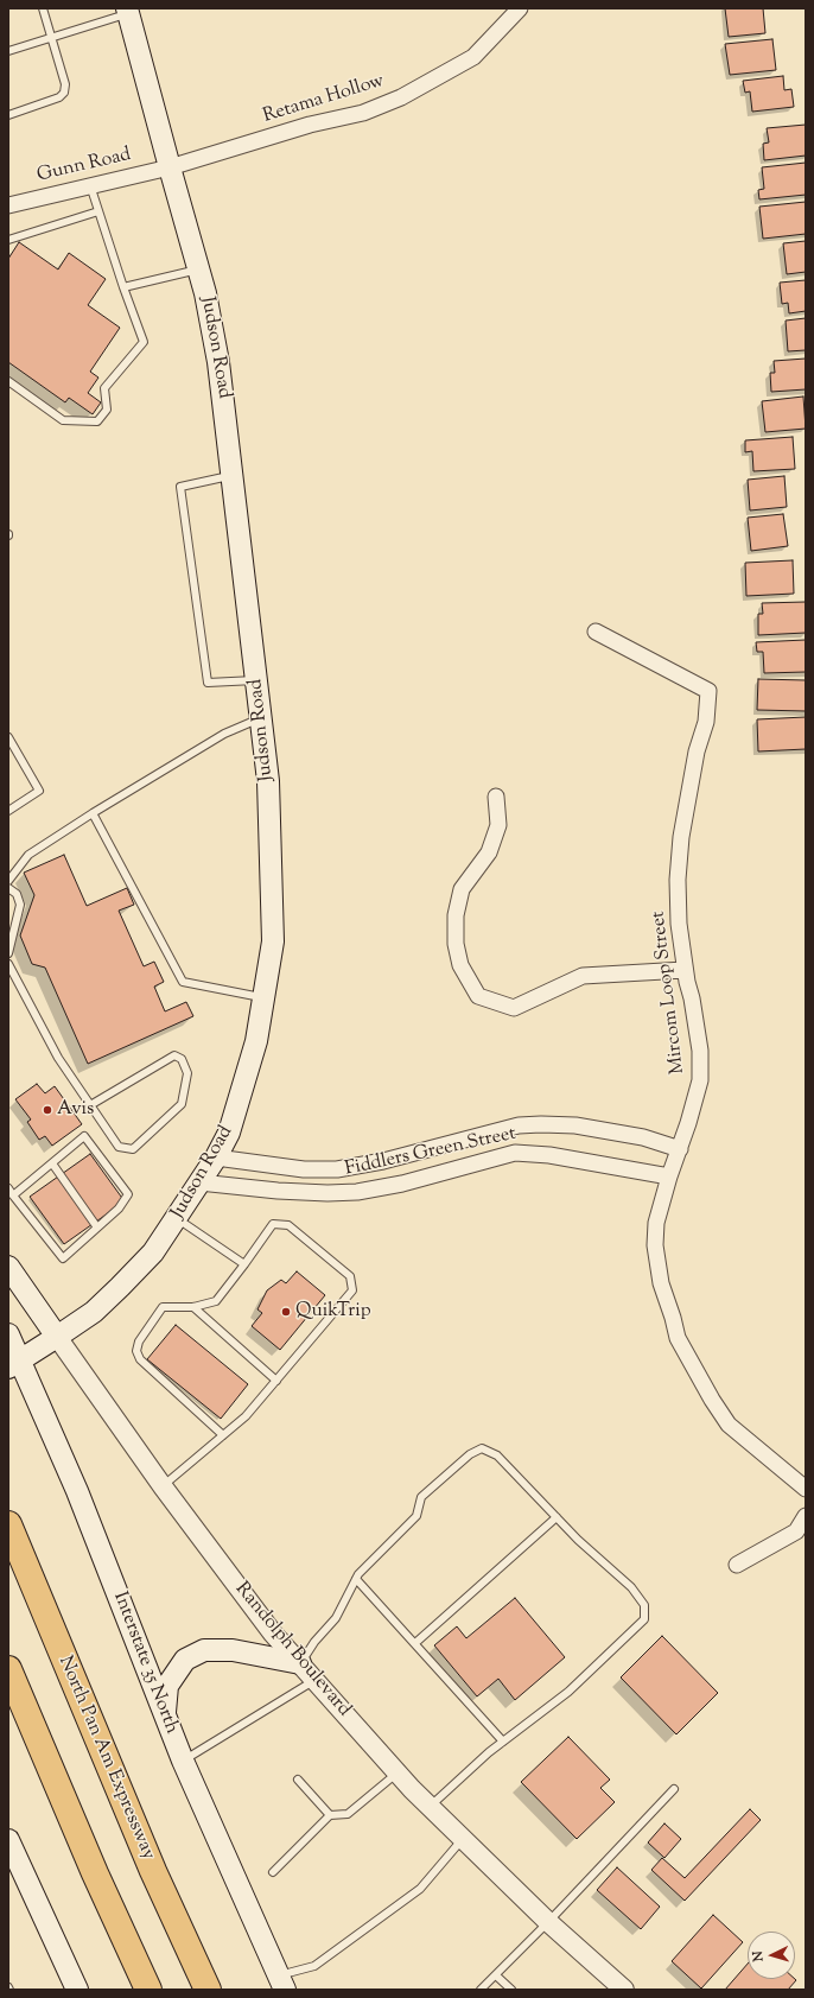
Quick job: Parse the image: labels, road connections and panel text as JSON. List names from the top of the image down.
{
  "streets": {
    "highway": ["North Pan Am Expressway"],
    "main road": ["Judson Road", "Randolph Boulevard", "Interstate 35 North"],
    "street": [
      "Retama Hollow",
      "Gunn Road",
      "Mircom Loop Street",
      "Fiddlers Green Street"
    ]
  },
  "crossings": [
    ["Retama Hollow", "Gunn Road"],
    ["Retama Hollow", "Judson Road"],
    ["Gunn Road", "Judson Road"],
    ["Judson Road", "Fiddlers Green Street"],
    ["Judson Road", "Randolph Boulevard"],
    ["Judson Road", "Interstate 35 North"],
    ["Mircom Loop Street", "Fiddlers Green Street"]
  ],
  "places": ["Avis", "QuikTrip"],
  "north": "left"
}
